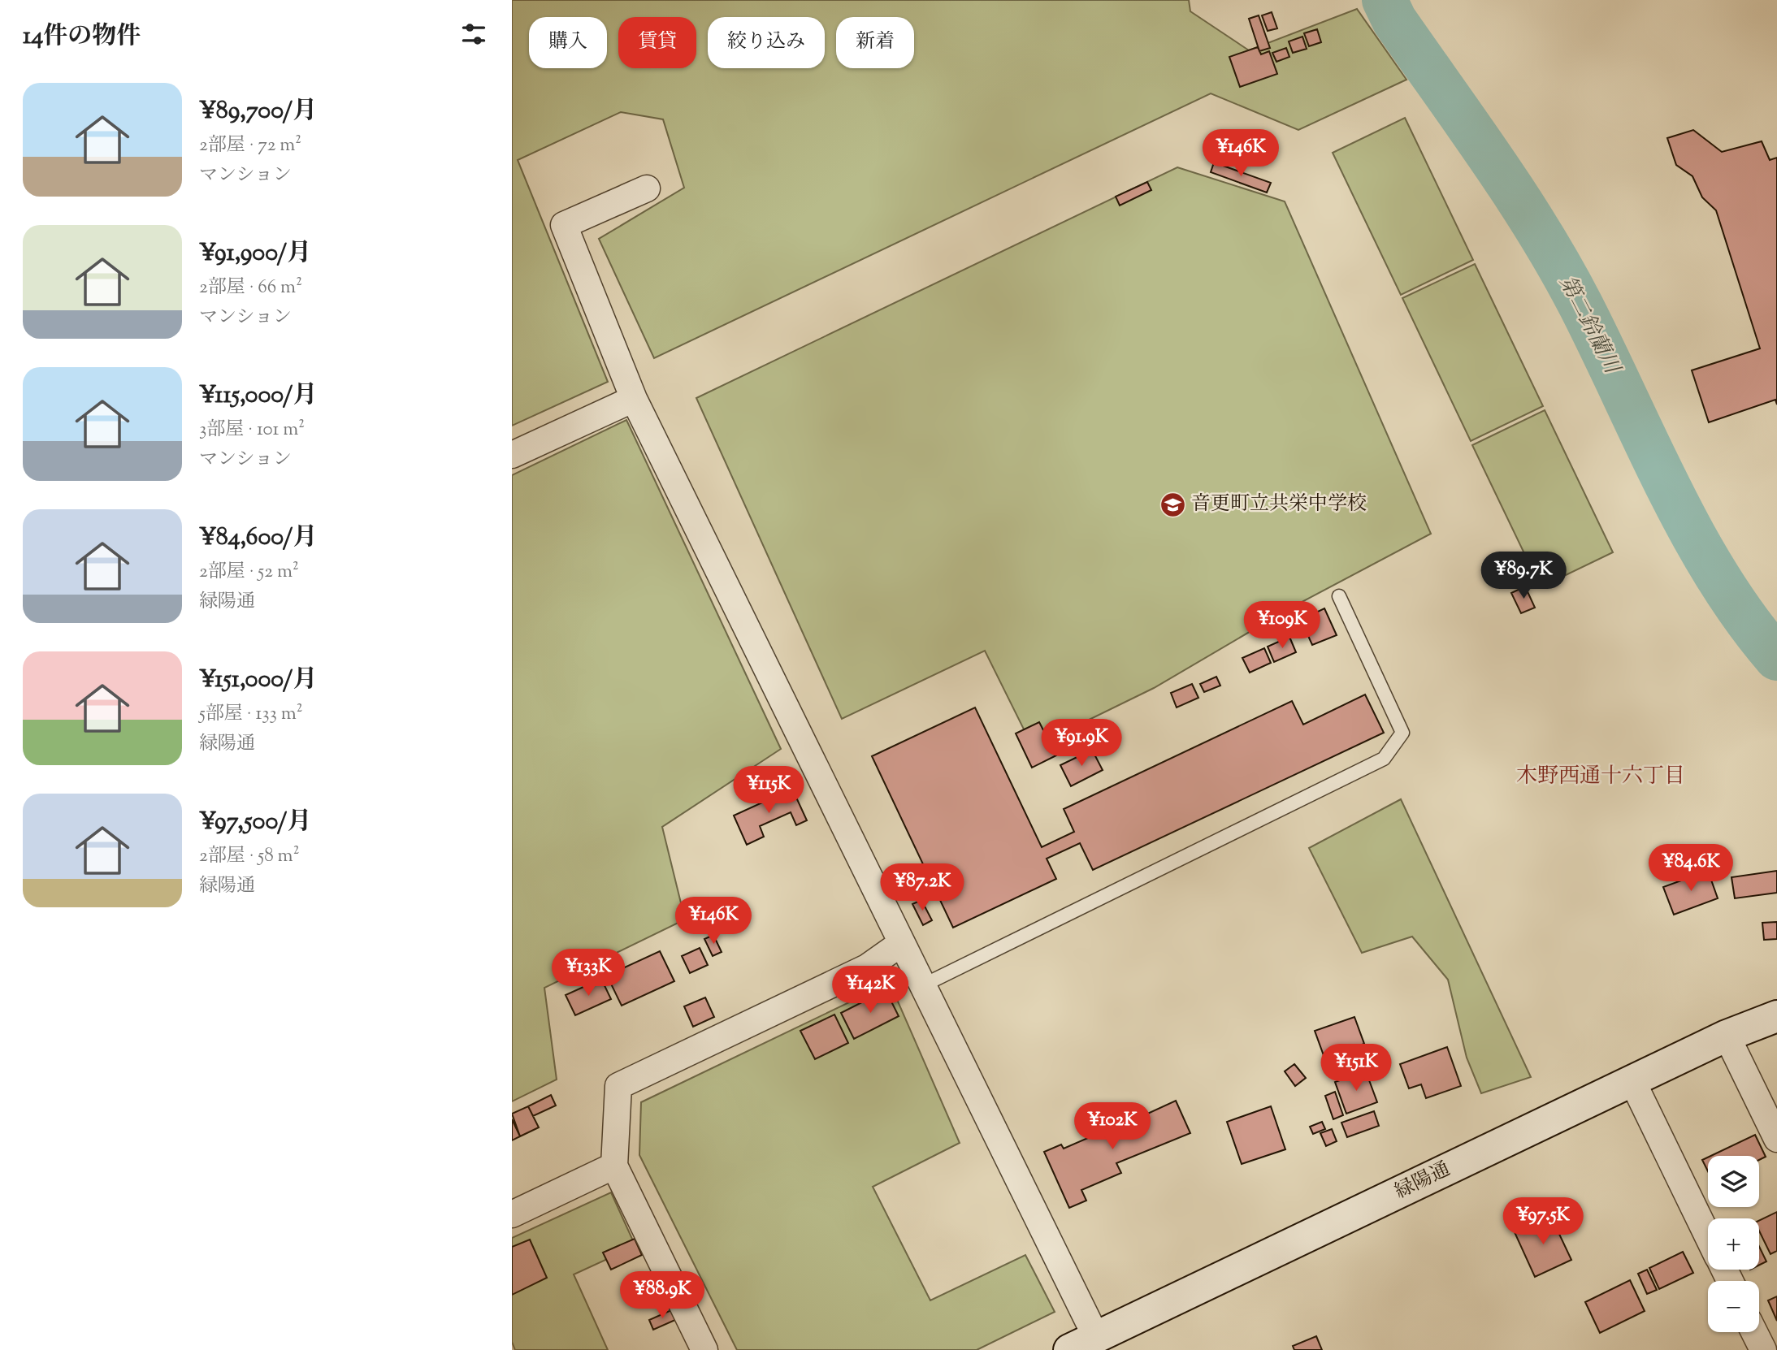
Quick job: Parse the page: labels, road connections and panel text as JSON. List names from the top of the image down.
{
  "streets": {
    "street": ["緑陽通"]
  },
  "districts": ["木野西通十六丁目"],
  "water": ["第二鈴蘭川"],
  "places": {
    "school or university": ["音更町立共栄中学校"]
  },
  "page": {
    "heading": "14件の物件",
    "chip": [
      "購入",
      "賃貸",
      "絞り込み",
      "新着"
    ],
    "list": [
      {
        "name": "¥89,700/月",
        "note": "2部屋 · 72 m² · マンション"
      },
      {
        "name": "¥91,900/月",
        "note": "2部屋 · 66 m² · マンション"
      },
      {
        "name": "¥115,000/月",
        "note": "3部屋 · 101 m² · マンション"
      },
      {
        "name": "¥84,600/月",
        "note": "2部屋 · 52 m² · 緑陽通"
      },
      {
        "name": "¥151,000/月",
        "note": "5部屋 · 133 m² · 緑陽通"
      },
      {
        "name": "¥97,500/月",
        "note": "2部屋 · 58 m² · 緑陽通"
      }
    ],
    "price": [
      "¥146K",
      "¥89.7K",
      "¥109K",
      "¥91.9K",
      "¥115K",
      "¥84.6K",
      "¥87.2K",
      "¥146K",
      "¥133K",
      "¥142K",
      "¥151K",
      "¥102K",
      "¥97.5K",
      "¥88.9K"
    ],
    "map_buttons": ["+", "−"]
  }
}
